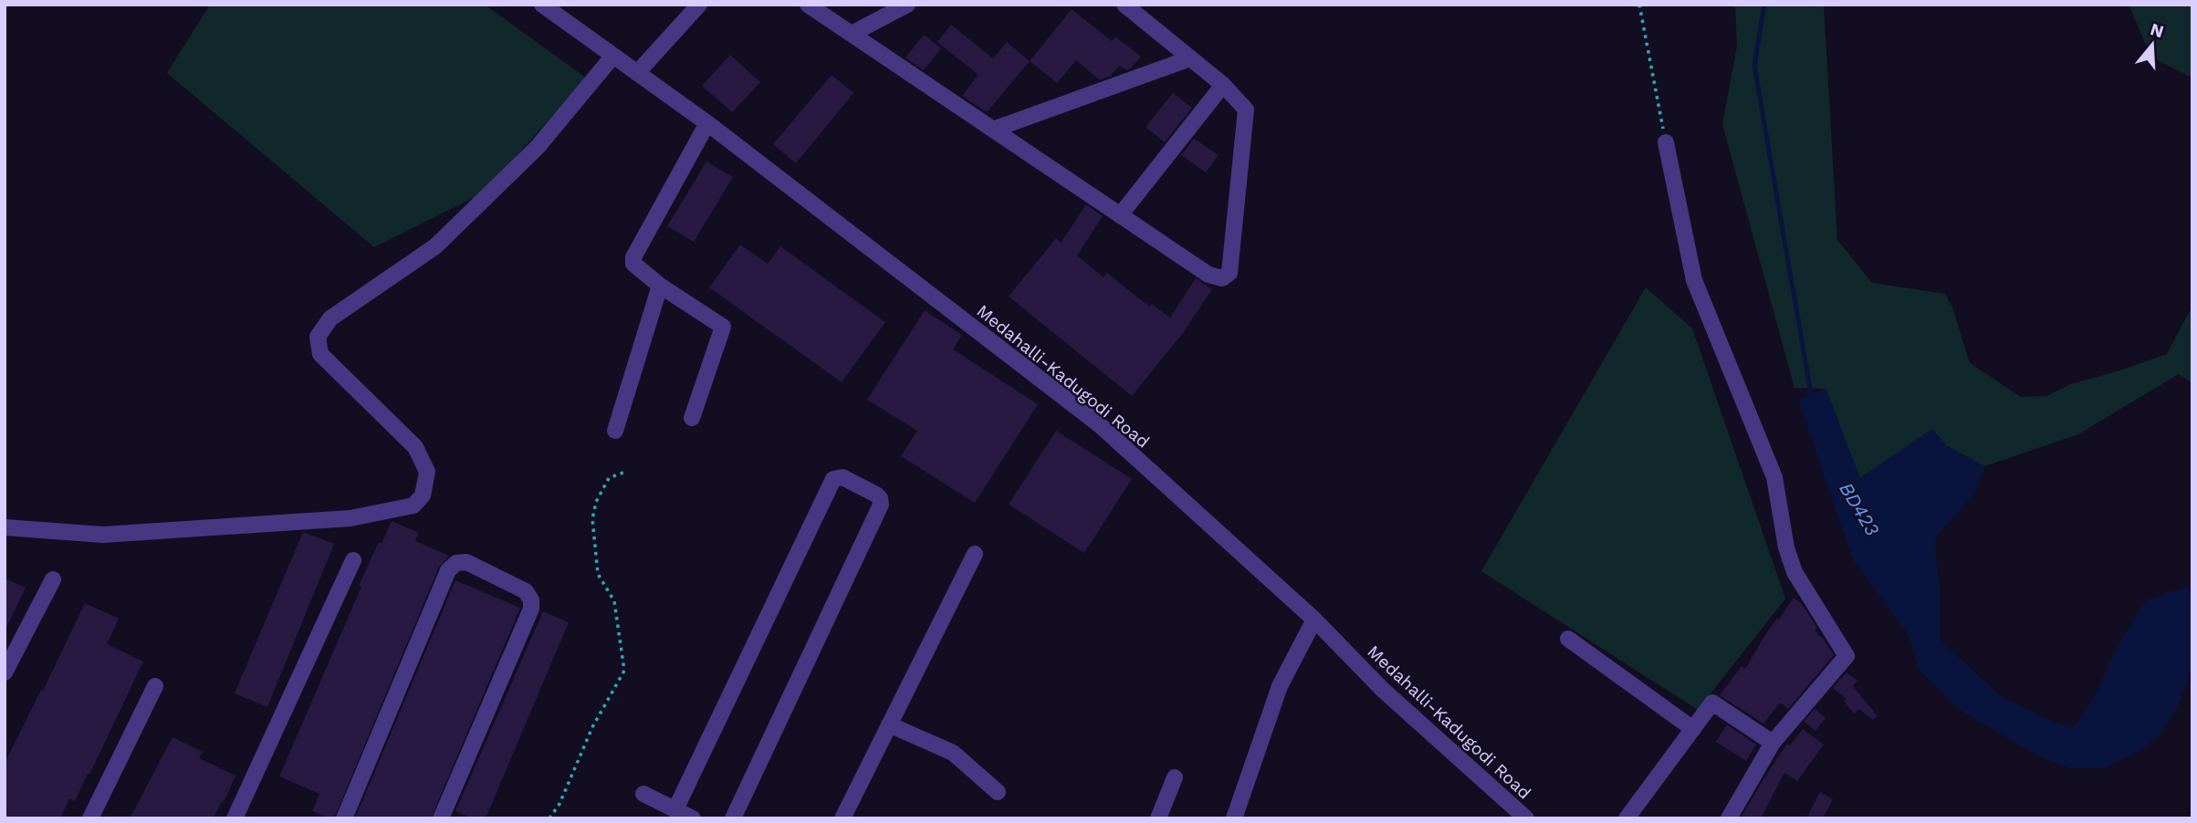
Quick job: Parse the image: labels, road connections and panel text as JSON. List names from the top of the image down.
{
  "streets": {
    "street": ["Medahalli-Kadugodi Road"]
  },
  "water": ["BD423"],
  "north": "top"
}
